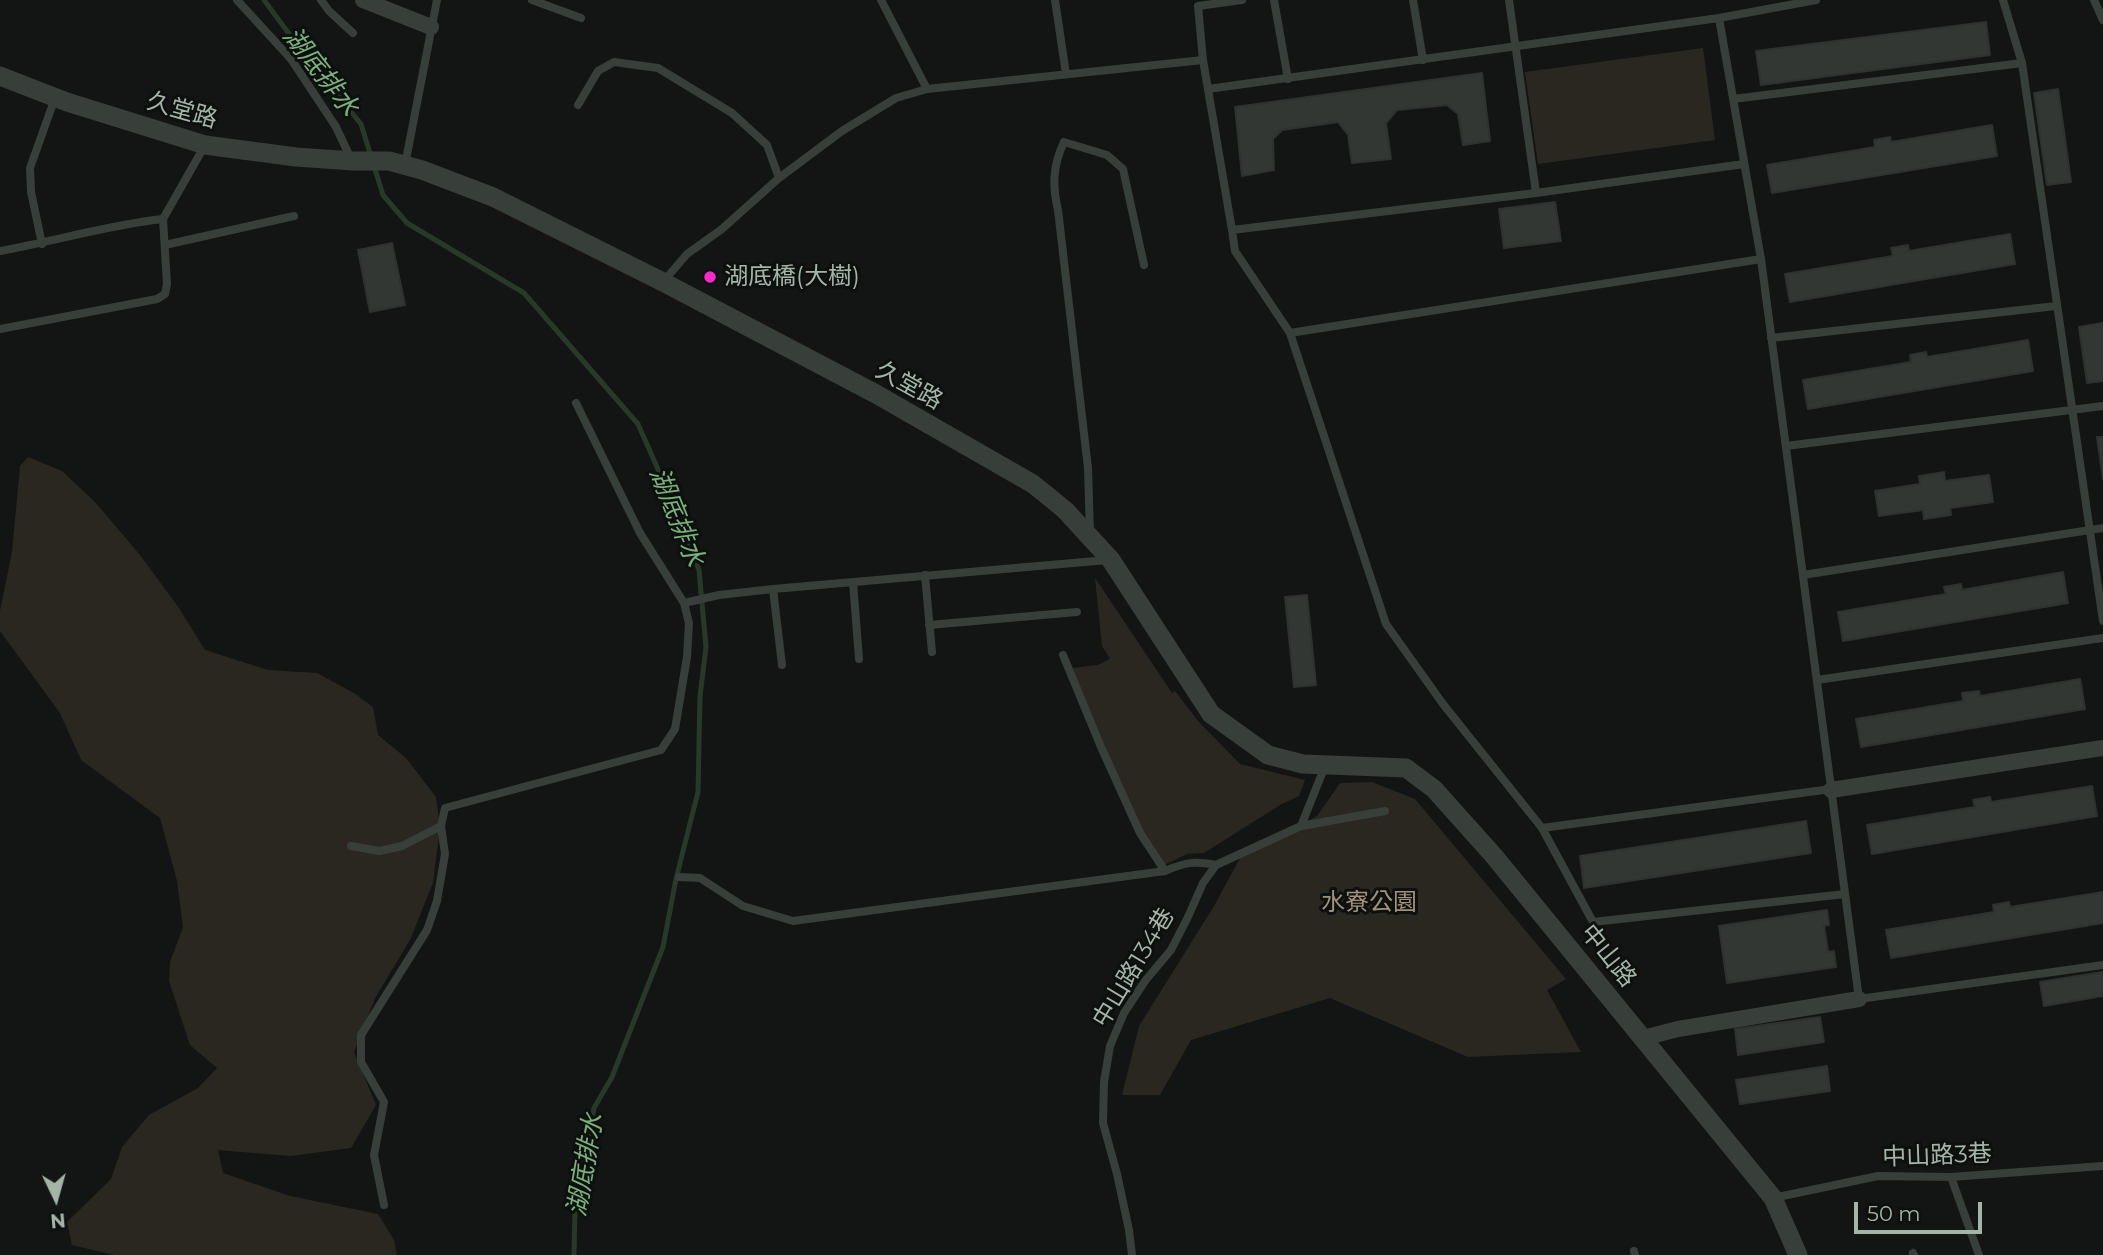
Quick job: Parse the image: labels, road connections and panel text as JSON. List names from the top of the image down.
{
  "streets": {
    "street": ["久堂路", "中山路"],
    "lane": ["中山路134巷", "中山路3巷"]
  },
  "crossings": [
    ["久堂路", "中山路"],
    ["中山路", "中山路3巷"]
  ],
  "water": ["湖底排水"],
  "parks": ["水寮公園"],
  "places": ["湖底橋(大樹)"],
  "scale_bar": "50 m",
  "north": "bottom"
}
